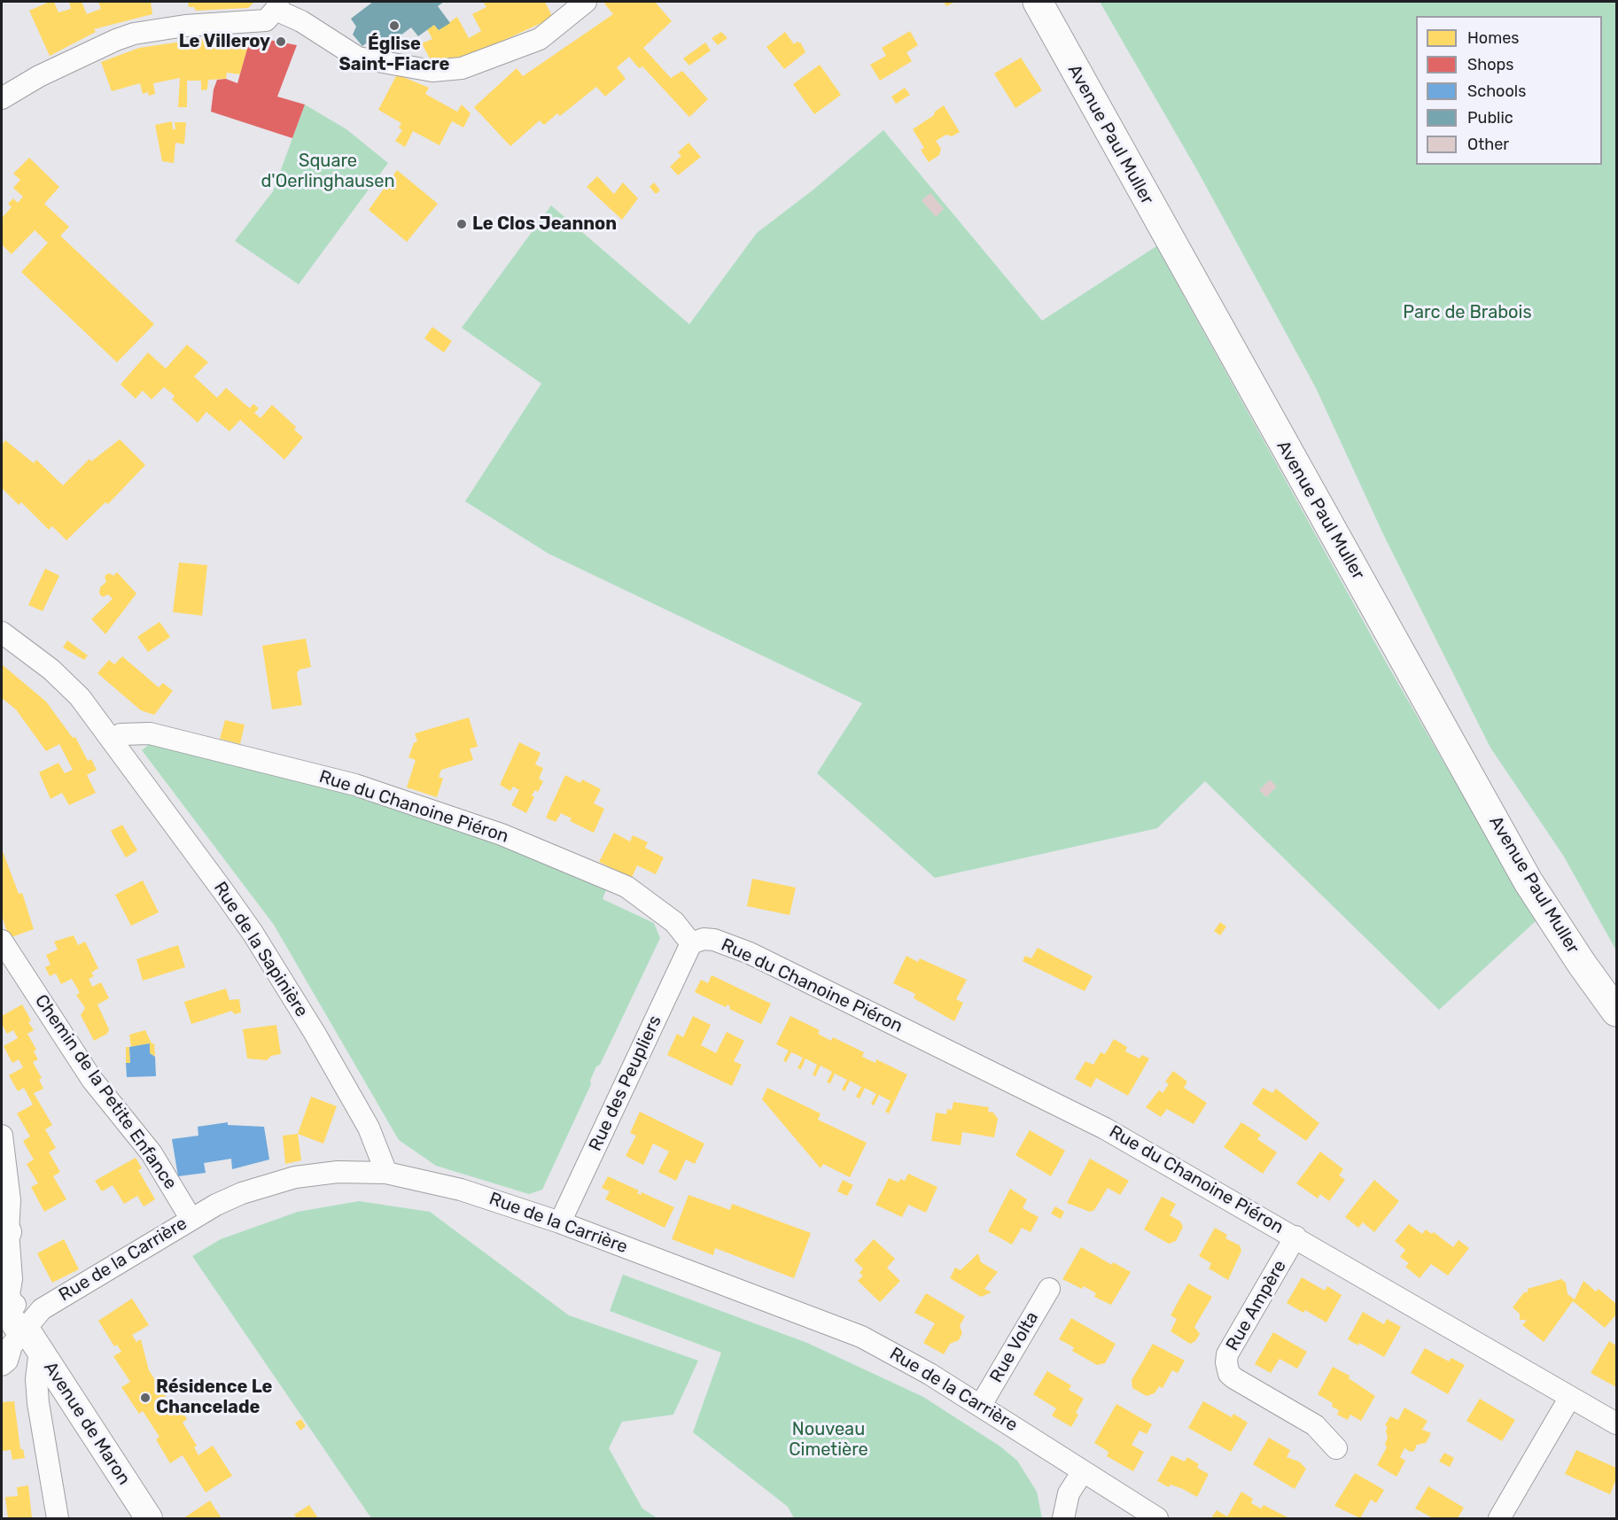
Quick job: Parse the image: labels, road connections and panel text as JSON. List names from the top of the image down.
{
  "streets": {
    "main road": ["Avenue Paul Muller"],
    "street": [
      "Rue du Chanoine Piéron",
      "Rue de la Sapinière",
      "Rue des Peupliers",
      "Chemin de la Petite Enfance",
      "Rue de la Carrière",
      "Rue Ampère",
      "Rue Volta",
      "Avenue de Maron"
    ]
  },
  "crossings": [
    ["Rue du Chanoine Piéron", "Rue de la Sapinière"],
    ["Rue du Chanoine Piéron", "Rue des Peupliers"],
    ["Rue du Chanoine Piéron", "Rue Ampère"],
    ["Rue de la Sapinière", "Rue de la Carrière"],
    ["Rue des Peupliers", "Rue de la Carrière"],
    ["Chemin de la Petite Enfance", "Rue de la Carrière"],
    ["Rue de la Carrière", "Rue Volta"],
    ["Rue de la Carrière", "Avenue de Maron"]
  ],
  "parks": ["Square d'Oerlinghausen", "Parc de Brabois", "Nouveau Cimetière"],
  "places": [
    "Église Saint-Fiacre",
    "Le Villeroy",
    "Le Clos Jeannon",
    "Résidence Le Chancelade"
  ],
  "legend": [
    "Homes",
    "Shops",
    "Schools",
    "Public",
    "Other"
  ]
}
